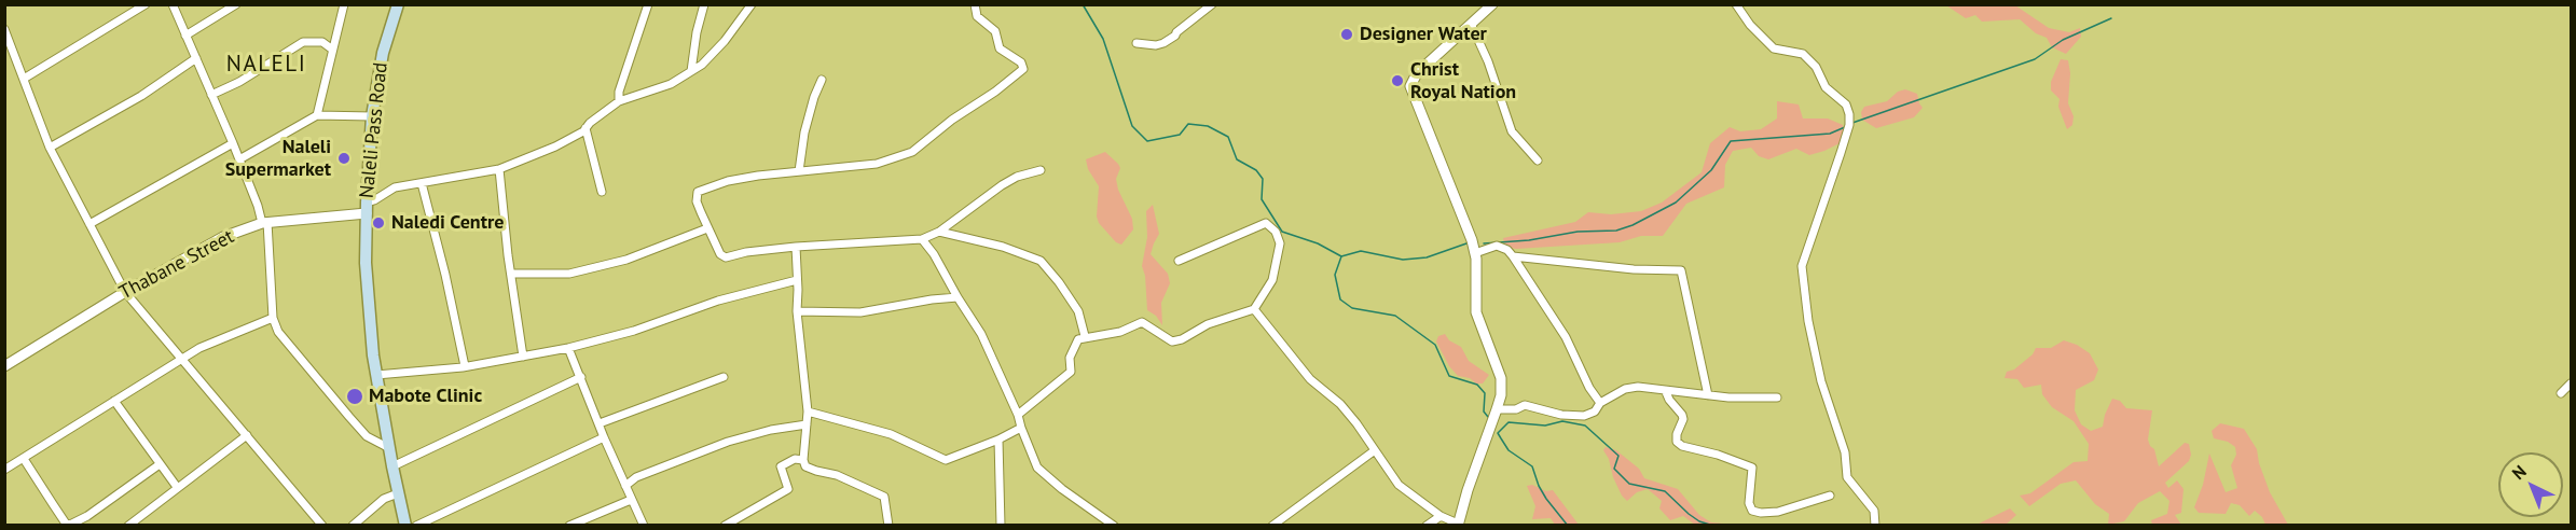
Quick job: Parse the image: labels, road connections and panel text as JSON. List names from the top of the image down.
{
  "streets": {
    "main road": ["Naleli Pass Road"],
    "street": ["Thabane Street"]
  },
  "crossings": [
    ["Naleli Pass Road", "Thabane Street"]
  ],
  "districts": ["NALELI"],
  "places": [
    "Designer Water",
    "Christ Royal Nation",
    "Naleli Supermarket",
    "Naledi Centre",
    "Mabote Clinic"
  ],
  "north": "top left"
}
